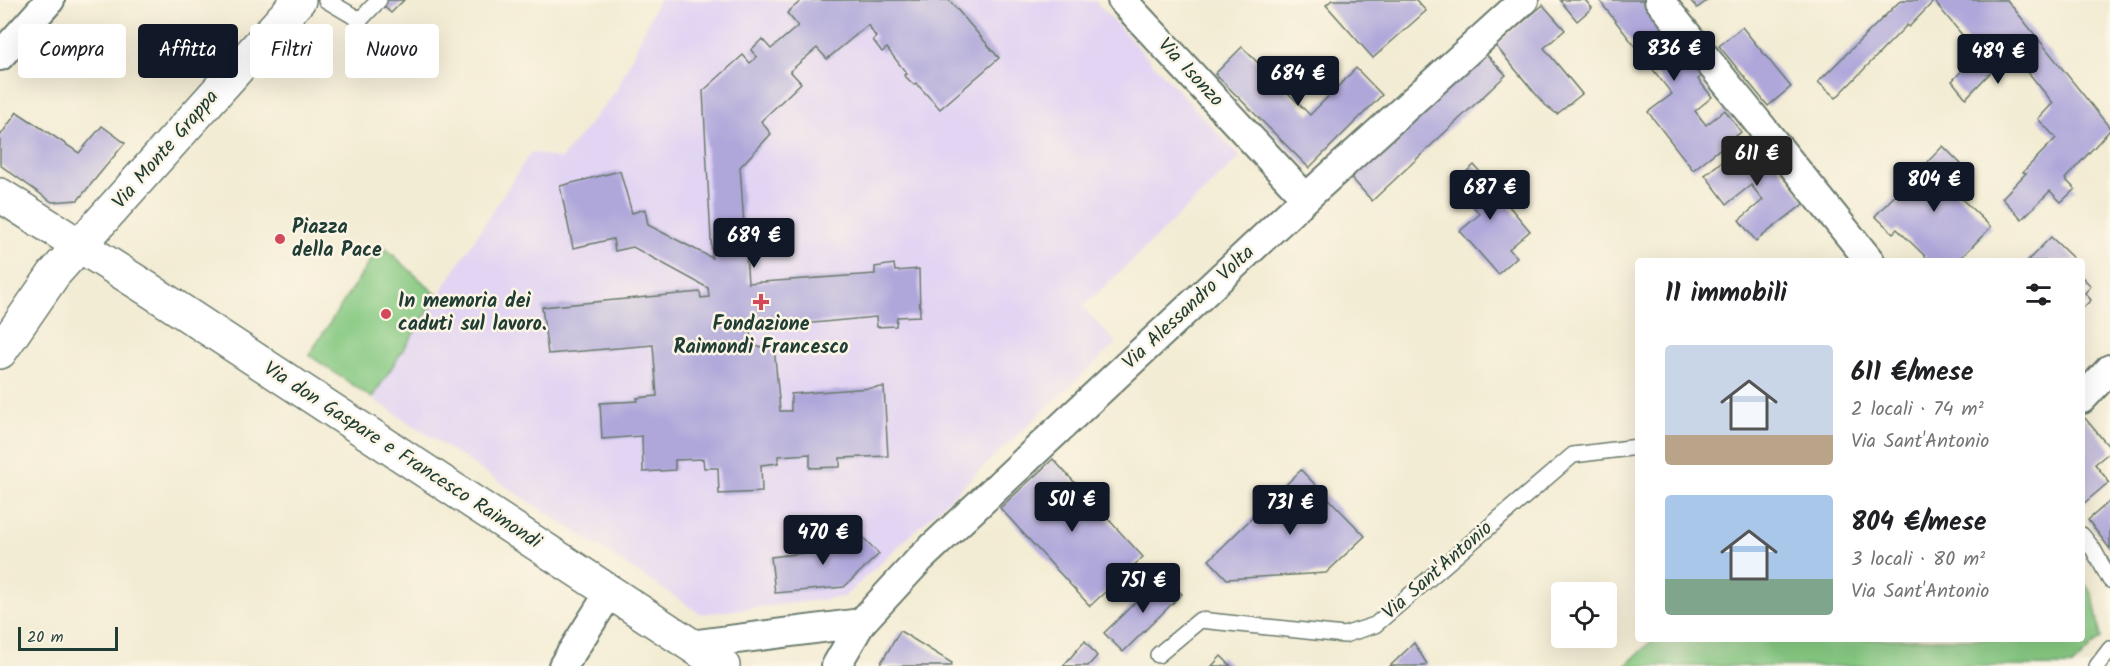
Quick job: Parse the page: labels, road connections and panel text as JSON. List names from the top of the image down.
{
  "streets": {
    "street": [
      "Via Isonzo",
      "Via Monte Grappa",
      "Via Alessandro Volta",
      "Via don Gaspare e Francesco Raimondi"
    ],
    "lane": ["Via Sant'Antonio"]
  },
  "crossings": [
    ["Via Isonzo", "Via Alessandro Volta"],
    ["Via Monte Grappa", "Via don Gaspare e Francesco Raimondi"]
  ],
  "places": {
    "other": ["Piazza della Pace", "In memoria dei caduti sul lavoro."],
    "health": ["Fondazione Raimondi Francesco"]
  },
  "scale_bar": "20 m",
  "page": {
    "chip": [
      "Compra",
      "Affitta",
      "Filtri",
      "Nuovo"
    ],
    "price": [
      "836 €",
      "489 €",
      "684 €",
      "611 €",
      "804 €",
      "687 €",
      "689 €",
      "501 €",
      "731 €",
      "470 €",
      "751 €"
    ],
    "heading": "11 immobili",
    "list": [
      {
        "name": "611 €/mese",
        "note": "2 locali · 74 m² · Via Sant'Antonio"
      },
      {
        "name": "804 €/mese",
        "note": "3 locali · 80 m² · Via Sant'Antonio"
      }
    ],
    "scale": "20 m"
  }
}
